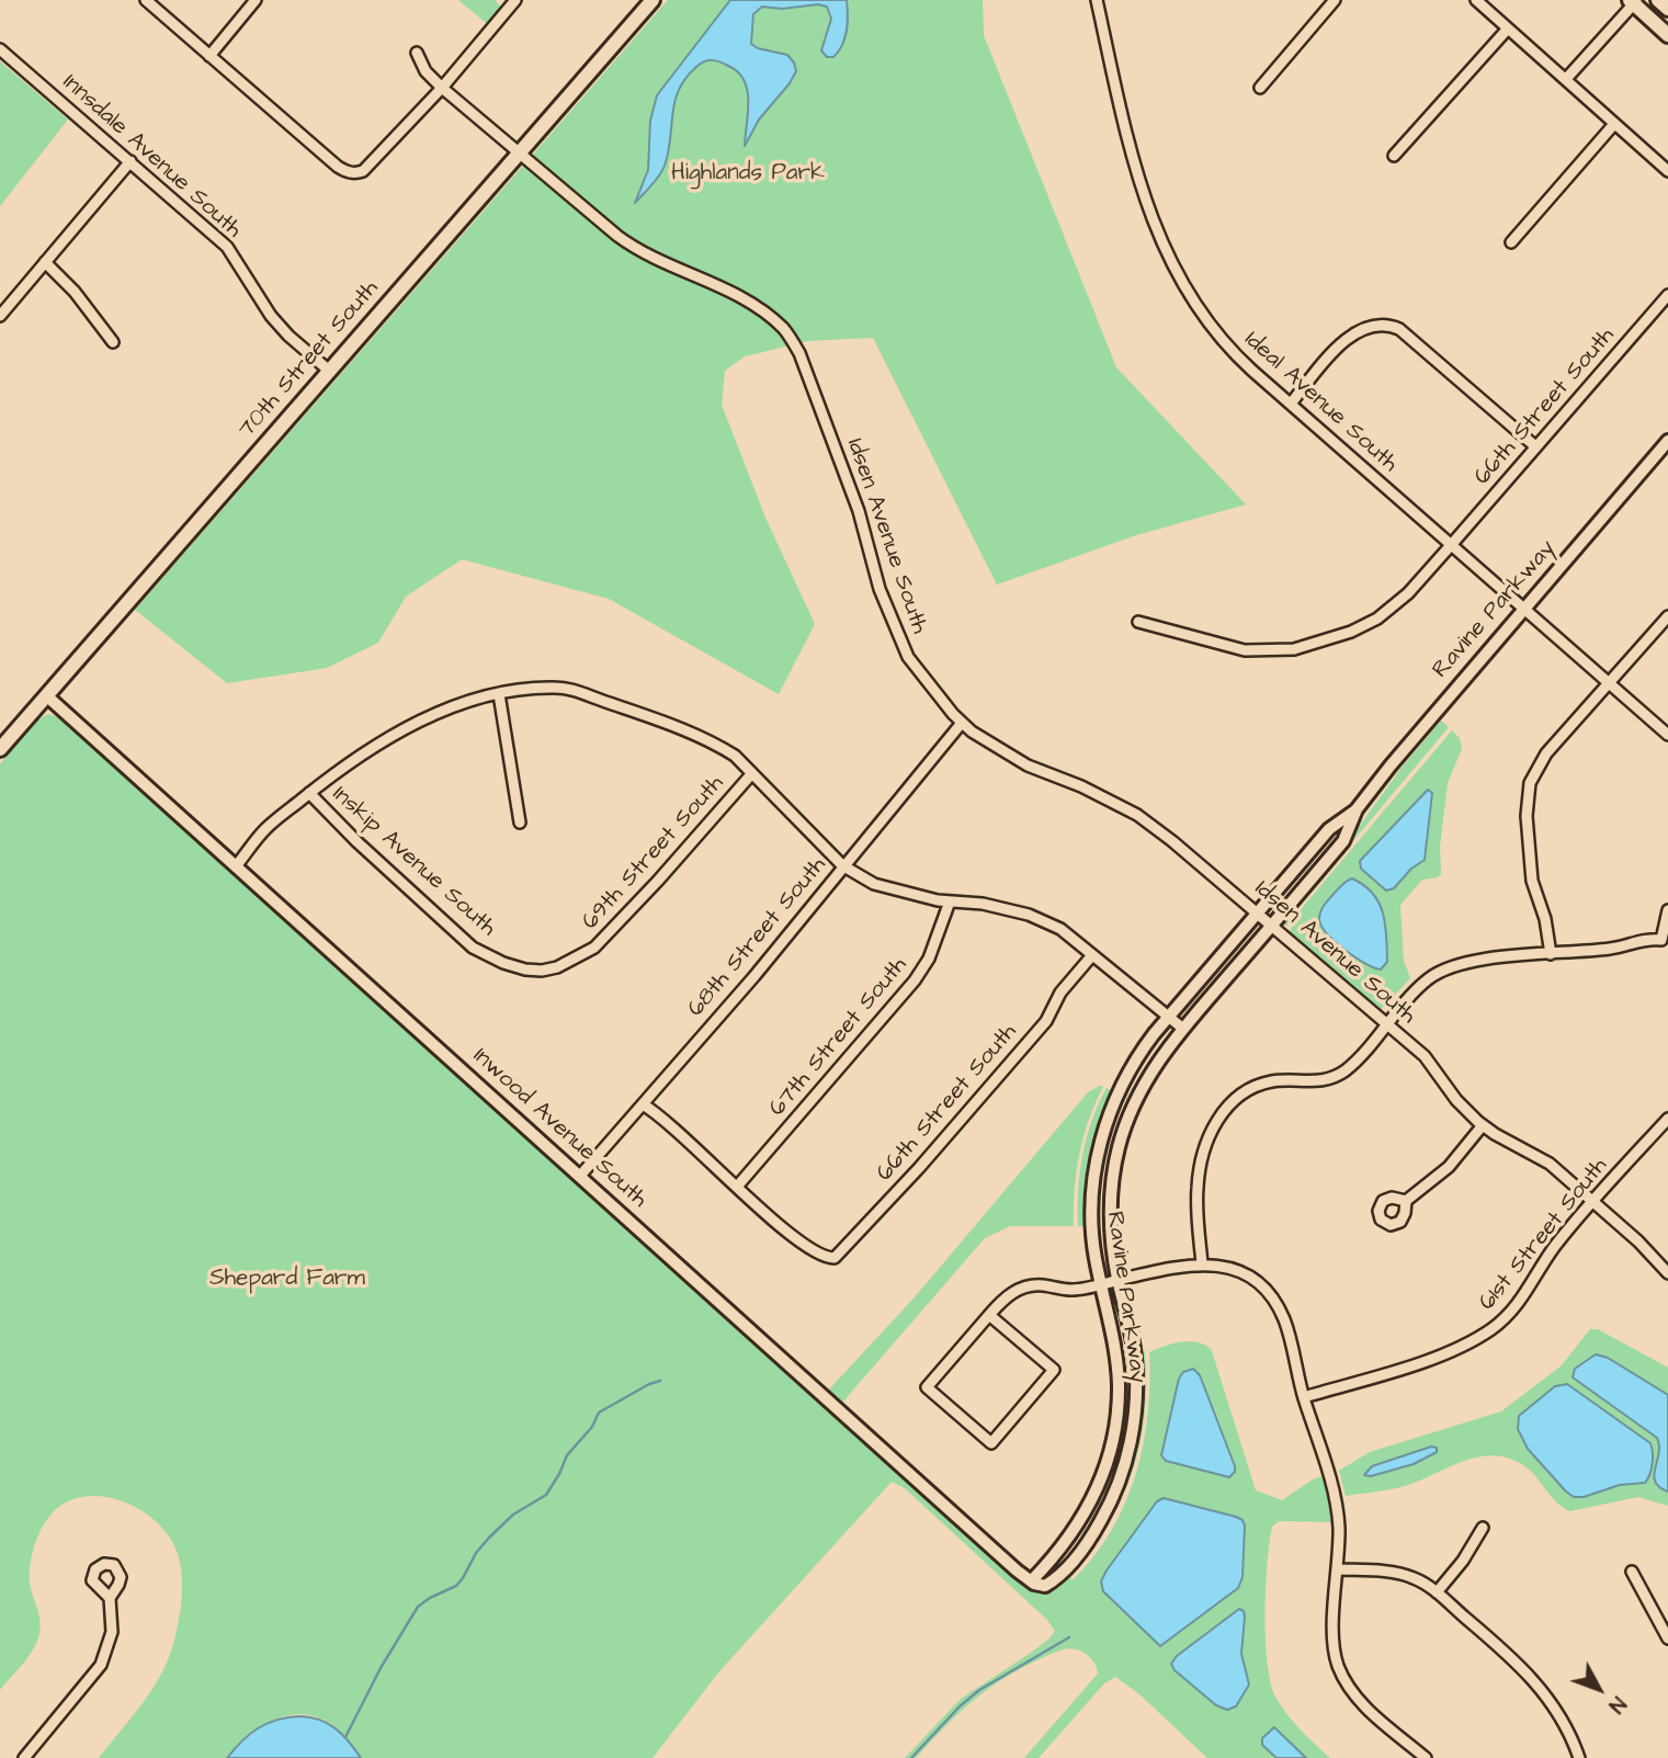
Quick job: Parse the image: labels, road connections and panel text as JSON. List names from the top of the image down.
{
  "streets": {
    "main road": ["70th Street South"],
    "street": [
      "Innsdale Avenue South",
      "Ideal Avenue South",
      "66th Street South",
      "Idsen Avenue South",
      "Ravine Parkway",
      "69th Street South",
      "Inskip Avenue South",
      "68th Street South",
      "67th Street South",
      "Inwood Avenue South",
      "61st Street South"
    ]
  },
  "crossings": [
    ["Innsdale Avenue South", "70th Street South"],
    ["70th Street South", "Idsen Avenue South"],
    ["70th Street South", "Inwood Avenue South"],
    ["Ideal Avenue South", "66th Street South"],
    ["Ideal Avenue South", "Ravine Parkway"],
    ["66th Street South", "67th Street South"],
    ["Idsen Avenue South", "Ravine Parkway"],
    ["Idsen Avenue South", "68th Street South"],
    ["Idsen Avenue South", "61st Street South"],
    ["Ravine Parkway", "Inwood Avenue South"],
    ["69th Street South", "Inskip Avenue South"],
    ["68th Street South", "Inwood Avenue South"]
  ],
  "parks": ["Highlands Park", "Shepard Farm"],
  "north": "bottom right"
}
